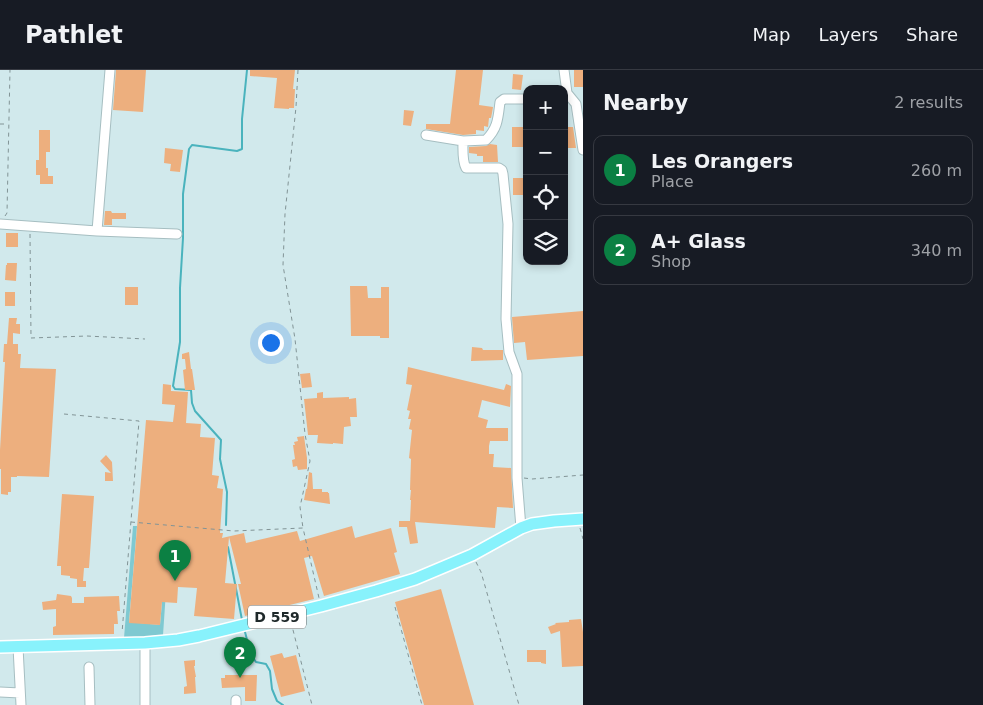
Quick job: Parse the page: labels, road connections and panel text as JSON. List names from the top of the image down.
{
  "streets": {
    "main road": ["D 559"]
  },
  "page": {
    "header": "Pathlet",
    "nav": ["Map", "Layers", "Share"],
    "heading": ["Nearby", "2 results"],
    "map_buttons": ["+", "−"],
    "list": [
      {
        "mark": "1",
        "name": "Les Orangers",
        "note": "Place",
        "value": "260 m"
      },
      {
        "mark": "2",
        "name": "A+ Glass",
        "note": "Shop",
        "value": "340 m"
      }
    ],
    "pins": ["1", "2"]
  }
}
